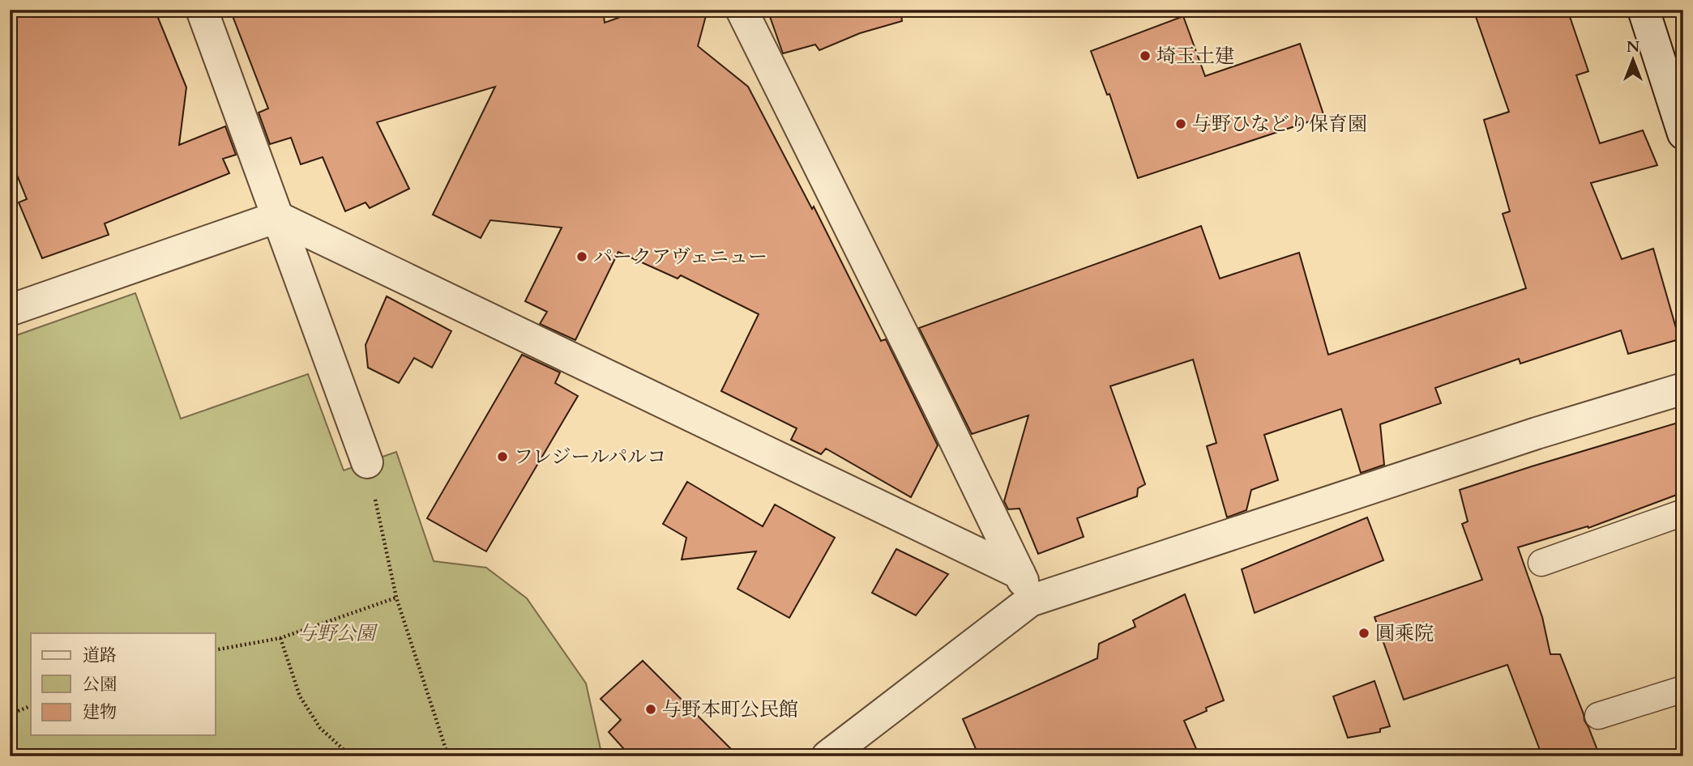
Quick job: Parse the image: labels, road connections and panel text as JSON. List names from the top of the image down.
{
  "parks": ["与野公園"],
  "places": [
    "埼玉土建",
    "与野ひなどり保育園",
    "パークアヴェニュー",
    "フレジールパルコ",
    "圓乘院",
    "与野本町公民館"
  ],
  "legend": ["道路", "公園", "建物"],
  "north": "top"
}
